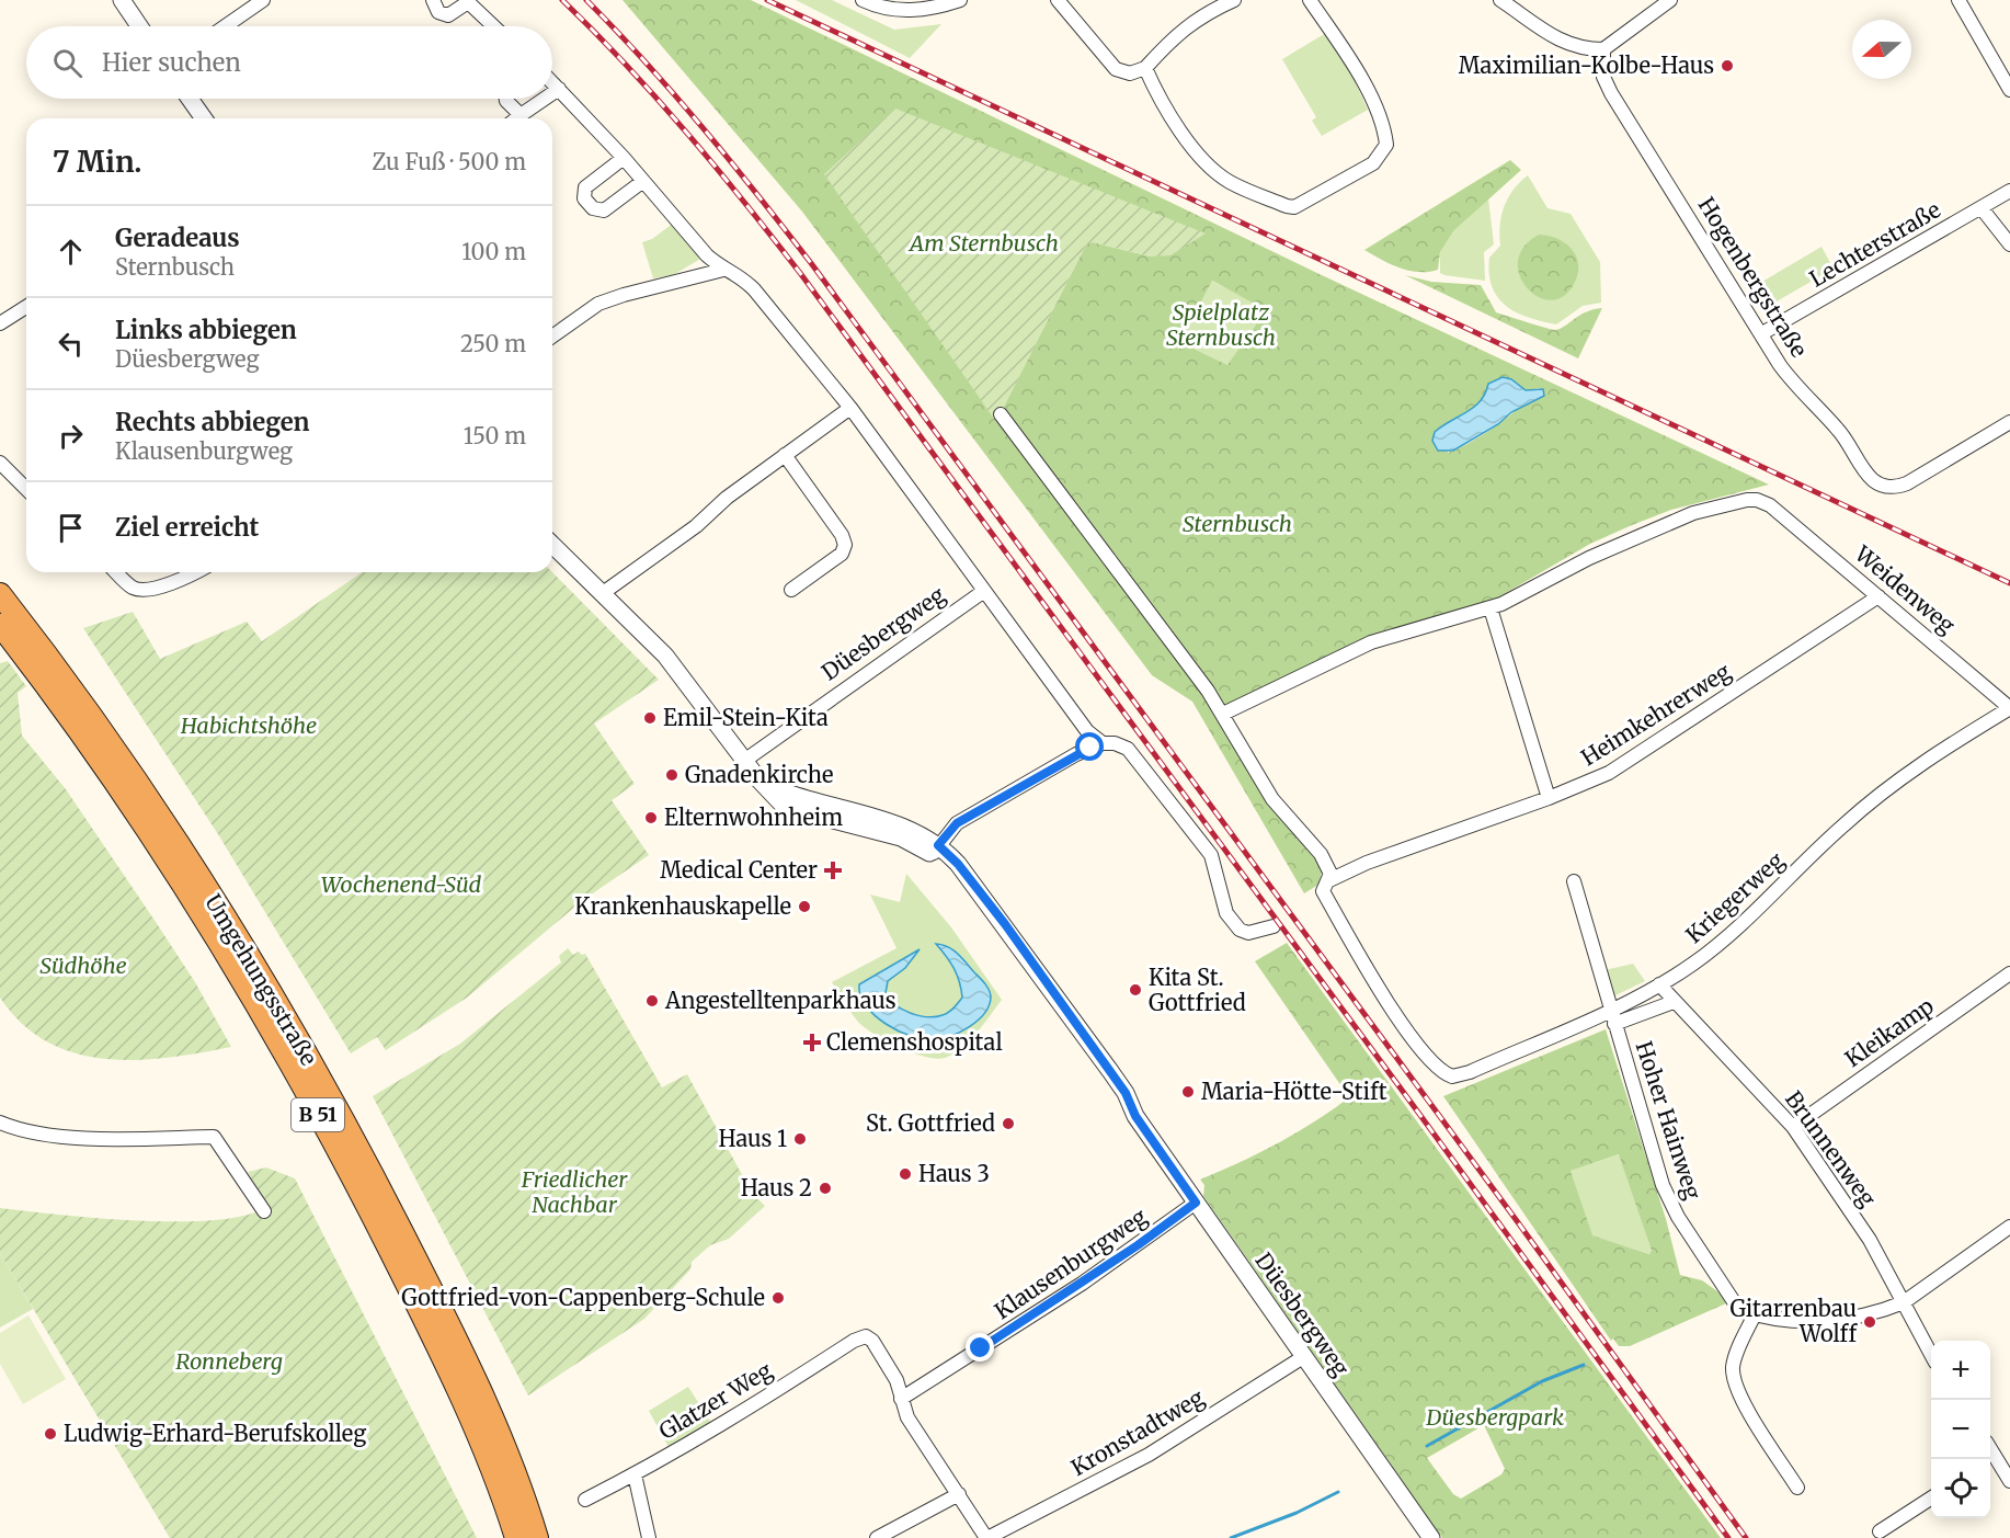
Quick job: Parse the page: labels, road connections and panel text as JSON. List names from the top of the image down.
{
  "streets": {
    "highway": ["Umgehungsstraße", "B 51"],
    "street": [
      "Lechterstraße",
      "Hogenbergstraße",
      "Weidenweg",
      "Düesbergweg",
      "Heimkehrerweg",
      "Kriegerweg",
      "Kleikamp",
      "Hoher Hainweg",
      "Brunnenweg",
      "Klausenburgweg",
      "Glatzer Weg",
      "Kronstadtweg"
    ]
  },
  "crossings": [
    ["Lechterstraße", "Hogenbergstraße"],
    ["Weidenweg", "Heimkehrerweg"],
    ["Weidenweg", "Kriegerweg"],
    ["Düesbergweg", "Klausenburgweg"],
    ["Düesbergweg", "Kronstadtweg"],
    ["Heimkehrerweg", "Kriegerweg"],
    ["Kriegerweg", "Hoher Hainweg"],
    ["Kriegerweg", "Brunnenweg"],
    ["Kleikamp", "Brunnenweg"],
    ["Hoher Hainweg", "Brunnenweg"],
    ["Klausenburgweg", "Glatzer Weg"]
  ],
  "parks": [
    "Am Sternbusch",
    "Spielplatz Sternbusch",
    "Sternbusch",
    "Habichtshöhe",
    "Wochenend-Süd",
    "Südhöhe",
    "Friedlicher Nachbar",
    "Ronneberg",
    "Düesbergpark"
  ],
  "places": {
    "other": [
      "Maximilian-Kolbe-Haus",
      "Emil-Stein-Kita",
      "Gnadenkirche",
      "Elternwohnheim",
      "Krankenhauskapelle",
      "Kita St. Gottfried",
      "Angestelltenparkhaus",
      "Maria-Hötte-Stift",
      "St. Gottfried",
      "Haus 1",
      "Haus 3",
      "Haus 2",
      "Gottfried-von-Cappenberg-Schule",
      "Gitarrenbau Wolff",
      "Ludwig-Erhard-Berufskolleg"
    ],
    "health": ["Medical Center", "Clemenshospital"]
  },
  "north": "left",
  "page": {
    "search": "Hier suchen",
    "heading": ["7 Min.", "Zu Fuß · 500 m"],
    "list": [
      ["Geradeaus", "Sternbusch", "100 m"],
      ["Links abbiegen", "Düesbergweg", "250 m"],
      ["Rechts abbiegen", "Klausenburgweg", "150 m"],
      "Ziel erreicht"
    ],
    "map_buttons": ["+", "−"]
  }
}
